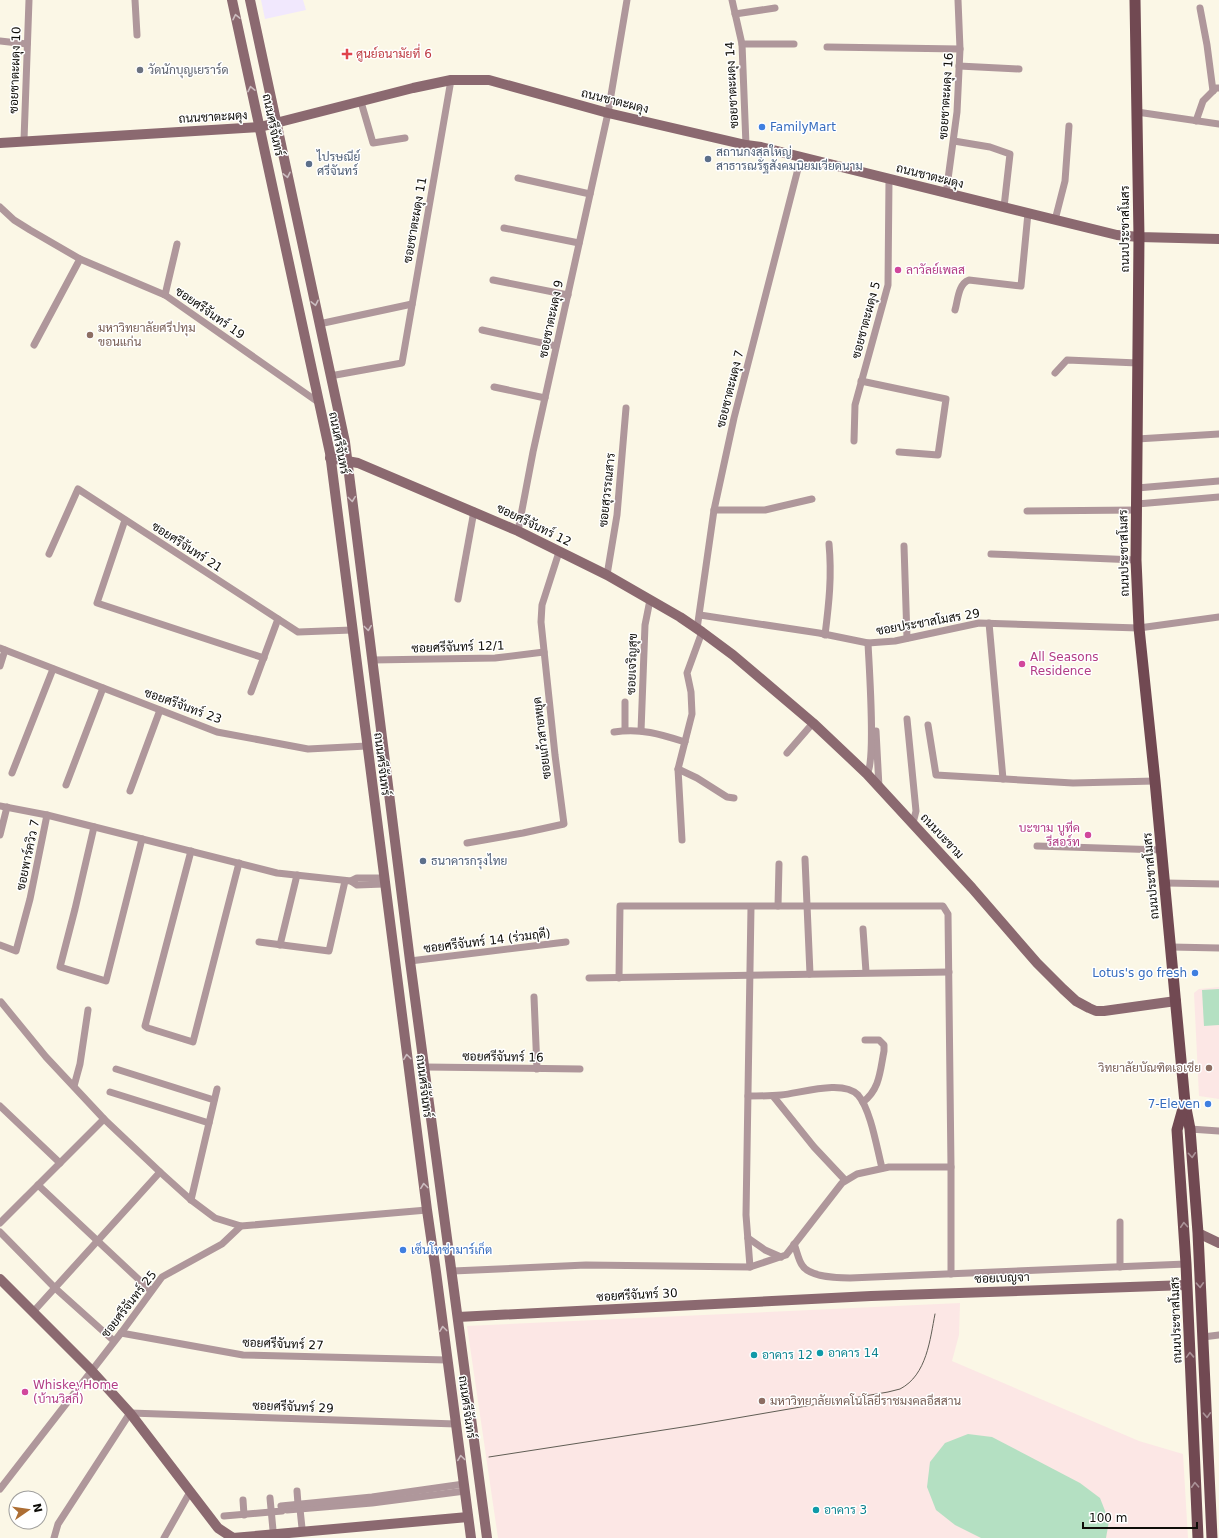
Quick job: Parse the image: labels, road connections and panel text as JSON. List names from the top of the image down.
{
  "streets": {
    "main road": ["ถนนประชาสโมสร"],
    "street": [
      "ซอยชาตะผดุง 10",
      "ซอยชาตะผดุง 14",
      "ซอยชาตะผดุง 16",
      "ถนนชาตะผดุง",
      "ถนนศรีจันทร์",
      "ซอยชาตะผดุง 11",
      "ซอยศรีจันทร์ 19",
      "ซอยชาตะผดุง 9",
      "ซอยชาตะผดุง 5",
      "ซอยชาตะผดุง 7",
      "ซอยสุวรรณสาร",
      "ซอยศรีจันทร์ 12",
      "ซอยศรีจันทร์ 21",
      "ซอยประชาสโมสร 29",
      "ซอยศรีจันทร์ 12/1",
      "ซอยเจริญสุข",
      "ซอยศรีจันทร์ 23",
      "ซอยแก้วสายหยุด",
      "ถนนบะขาม",
      "ซอยพาร์ควิว 7",
      "ซอยศรีจันทร์ 14 (ร่วมฤดี)",
      "ซอยศรีจันทร์ 16",
      "ซอยเบญจา",
      "ซอยศรีจันทร์ 30",
      "ซอยศรีจันทร์ 25",
      "ซอยศรีจันทร์ 27",
      "ซอยศรีจันทร์ 29"
    ]
  },
  "crossings": [
    ["ซอยชาตะผดุง 10", "ถนนชาตะผดุง"],
    ["ซอยชาตะผดุง 14", "ถนนชาตะผดุง"],
    ["ซอยชาตะผดุง 16", "ถนนชาตะผดุง"],
    ["ถนนชาตะผดุง", "ถนนศรีจันทร์"],
    ["ถนนชาตะผดุง", "ซอยชาตะผดุง 11"],
    ["ถนนชาตะผดุง", "ถนนประชาสโมสร"],
    ["ถนนชาตะผดุง", "ซอยชาตะผดุง 9"],
    ["ถนนชาตะผดุง", "ซอยชาตะผดุง 5"],
    ["ถนนชาตะผดุง", "ซอยชาตะผดุง 7"],
    ["ถนนศรีจันทร์", "ซอยชาตะผดุง 11"],
    ["ถนนศรีจันทร์", "ซอยศรีจันทร์ 19"],
    ["ถนนศรีจันทร์", "ซอยศรีจันทร์ 12"],
    ["ถนนศรีจันทร์", "ซอยศรีจันทร์ 21"],
    ["ถนนศรีจันทร์", "ซอยศรีจันทร์ 12/1"],
    ["ถนนศรีจันทร์", "ซอยศรีจันทร์ 23"],
    ["ถนนศรีจันทร์", "ซอยศรีจันทร์ 14 (ร่วมฤดี)"],
    ["ถนนศรีจันทร์", "ซอยศรีจันทร์ 16"],
    ["ถนนศรีจันทร์", "ซอยศรีจันทร์ 30"],
    ["ถนนศรีจันทร์", "ซอยศรีจันทร์ 27"],
    ["ถนนศรีจันทร์", "ซอยศรีจันทร์ 29"],
    ["ถนนประชาสโมสร", "ซอยประชาสโมสร 29"],
    ["ถนนประชาสโมสร", "ถนนบะขาม"],
    ["ถนนประชาสโมสร", "ซอยเบญจา"],
    ["ซอยชาตะผดุง 9", "ซอยศรีจันทร์ 12"],
    ["ซอยชาตะผดุง 7", "ซอยศรีจันทร์ 12"],
    ["ซอยชาตะผดุง 7", "ซอยประชาสโมสร 29"],
    ["ซอยชาตะผดุง 7", "ถนนบะขาม"],
    ["ซอยสุวรรณสาร", "ซอยศรีจันทร์ 12"],
    ["ซอยศรีจันทร์ 12", "ซอยเจริญสุข"],
    ["ซอยศรีจันทร์ 12", "ซอยแก้วสายหยุด"],
    ["ซอยศรีจันทร์ 12", "ถนนบะขาม"],
    ["ซอยศรีจันทร์ 12/1", "ซอยแก้วสายหยุด"],
    ["ซอยเบญจา", "ซอยศรีจันทร์ 30"],
    ["ซอยศรีจันทร์ 25", "ซอยศรีจันทร์ 27"]
  ],
  "places": {
    "health": ["ศูนย์อนามัยที่ 6"],
    "other": [
      "วัดนักบุญเยราร์ด",
      "FamilyMart",
      "สถานกงสุลใหญ่ สาธารณรัฐสังคมนิยมเวียดนาม",
      "ไปรษณีย์ ศรีจันทร์",
      "ลาวัลย์เพลส",
      "มหาวิทยาลัยศรีปทุม ขอนแก่น",
      "All Seasons Residence",
      "บะขาม บูทีค รีสอร์ท",
      "ธนาคารกรุงไทย",
      "Lotus's go fresh",
      "วิทยาลัยบัณฑิตเอเชีย",
      "7-Eleven",
      "เซ็นโทซ่ามาร์เก็ต",
      "อาคาร 14",
      "อาคาร 12",
      "WhiskeyHome (บ้านวิสกี้)",
      "มหาวิทยาลัยเทคโนโลยีราชมงคลอีสสาน",
      "อาคาร 3"
    ]
  },
  "scale_bar": "100 m",
  "north": "right"
}
